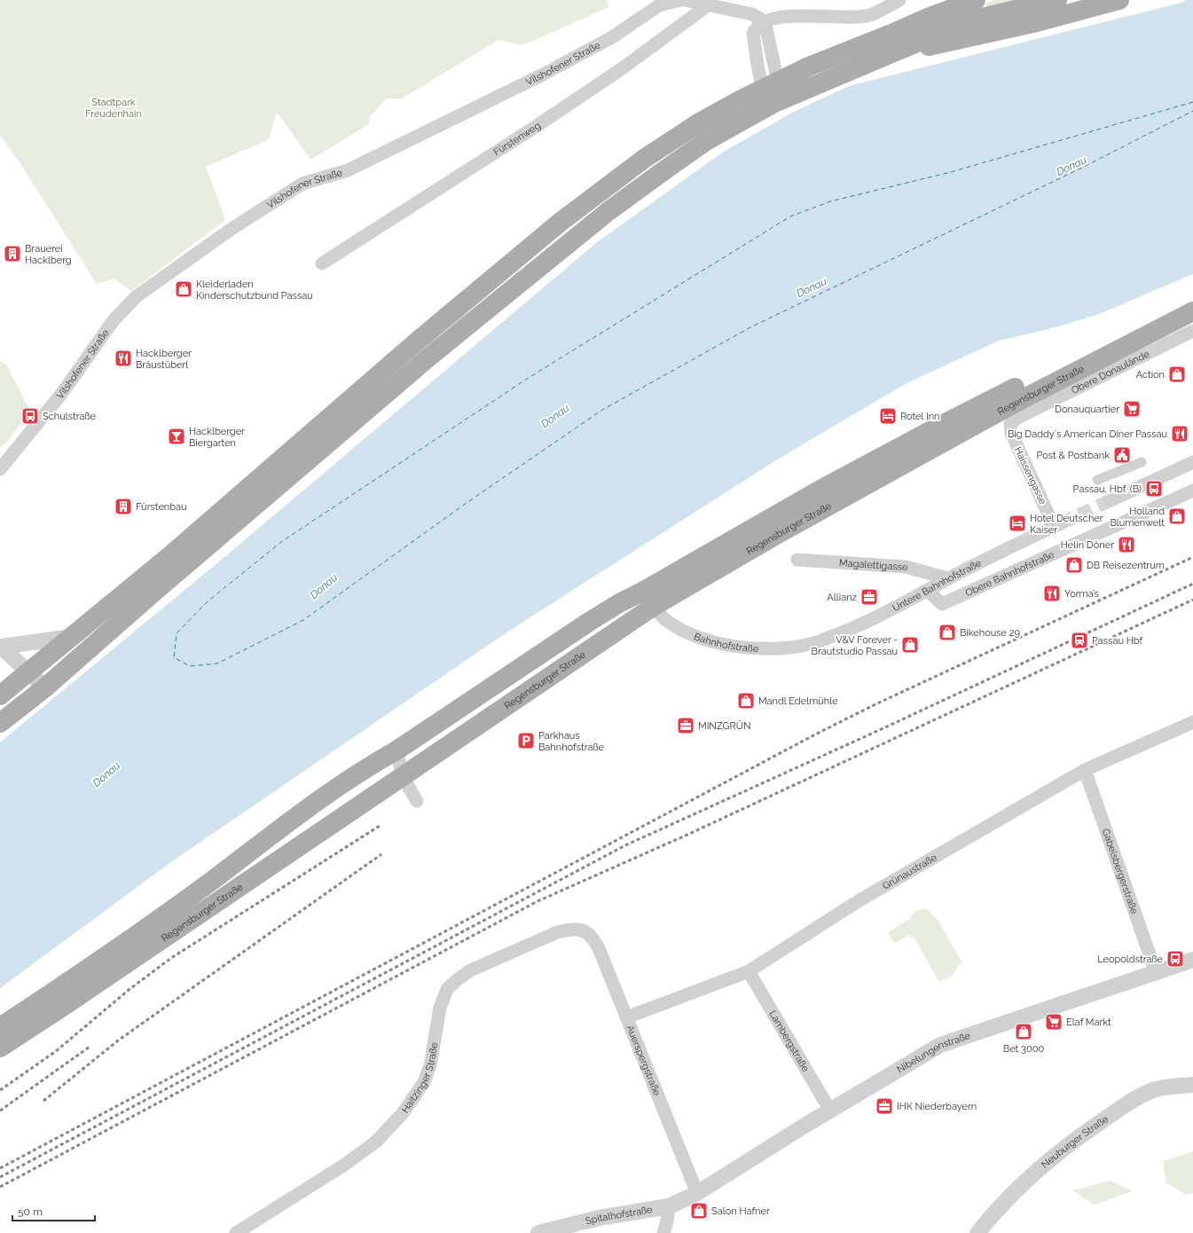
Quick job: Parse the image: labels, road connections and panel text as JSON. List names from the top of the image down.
{
  "streets": {
    "main road": ["Regensburger Straße"],
    "street": [
      "Vilshofener Straße",
      "Fürstenweg",
      "Obere Donaulände",
      "Haissengasse",
      "Magalettigasse",
      "Obere Bahnhofstraße",
      "Untere Bahnhofstraße",
      "Bahnhofstraße",
      "Grünaustraße",
      "Gabelsbergerstraße",
      "Lambergstraße",
      "Nibelungenstraße",
      "Auerspergstraße",
      "Haitzinger Straße",
      "Neuburger Straße",
      "Spitalhofstraße"
    ]
  },
  "crossings": [
    ["Obere Donaulände", "Haissengasse"],
    ["Regensburger Straße", "Bahnhofstraße"],
    ["Haissengasse", "Untere Bahnhofstraße"],
    ["Magalettigasse", "Untere Bahnhofstraße"],
    ["Obere Bahnhofstraße", "Untere Bahnhofstraße"],
    ["Untere Bahnhofstraße", "Bahnhofstraße"],
    ["Grünaustraße", "Gabelsbergerstraße"],
    ["Grünaustraße", "Lambergstraße"],
    ["Grünaustraße", "Auerspergstraße"],
    ["Gabelsbergerstraße", "Nibelungenstraße"],
    ["Lambergstraße", "Nibelungenstraße"],
    ["Nibelungenstraße", "Auerspergstraße"],
    ["Nibelungenstraße", "Spitalhofstraße"],
    ["Auerspergstraße", "Haitzinger Straße"],
    ["Auerspergstraße", "Spitalhofstraße"]
  ],
  "water": ["Donau"],
  "parks": ["Stadtpark Freudenhain"],
  "places": {
    "building": ["Brauerei Hacklberg", "Fürstenbau"],
    "shop": [
      "Kleiderladen Kinderschutzbund Passau",
      "Action",
      "Holland Blumenwelt",
      "DB Reisezentrum",
      "Bikehouse 29",
      "V&V Forever - Brautstudio Passau",
      "Mandl Edelmühle",
      "Bet 3000",
      "Salon Hafner"
    ],
    "restaurant": [
      "Hacklberger Bräustüberl",
      "Big Daddy´s American Diner Passau",
      "Helin Döner",
      "Yorma’s"
    ],
    "supermarket": ["Donauquartier", "Elaf Markt"],
    "bus stop": ["Schulstraße", "Passau, Hbf. (B)", "Leopoldstraße"],
    "hotel": ["Rotel Inn", "Hotel Deutscher Kaiser"],
    "bar": ["Hacklberger Biergarten"],
    "public building": ["Post & Postbank"],
    "office": ["Allianz", "MINZGRÜN", "IHK Niederbayern"],
    "station": ["Passau Hbf"],
    "parking": ["Parkhaus Bahnhofstraße"]
  },
  "scale_bar": "50 m"
}
